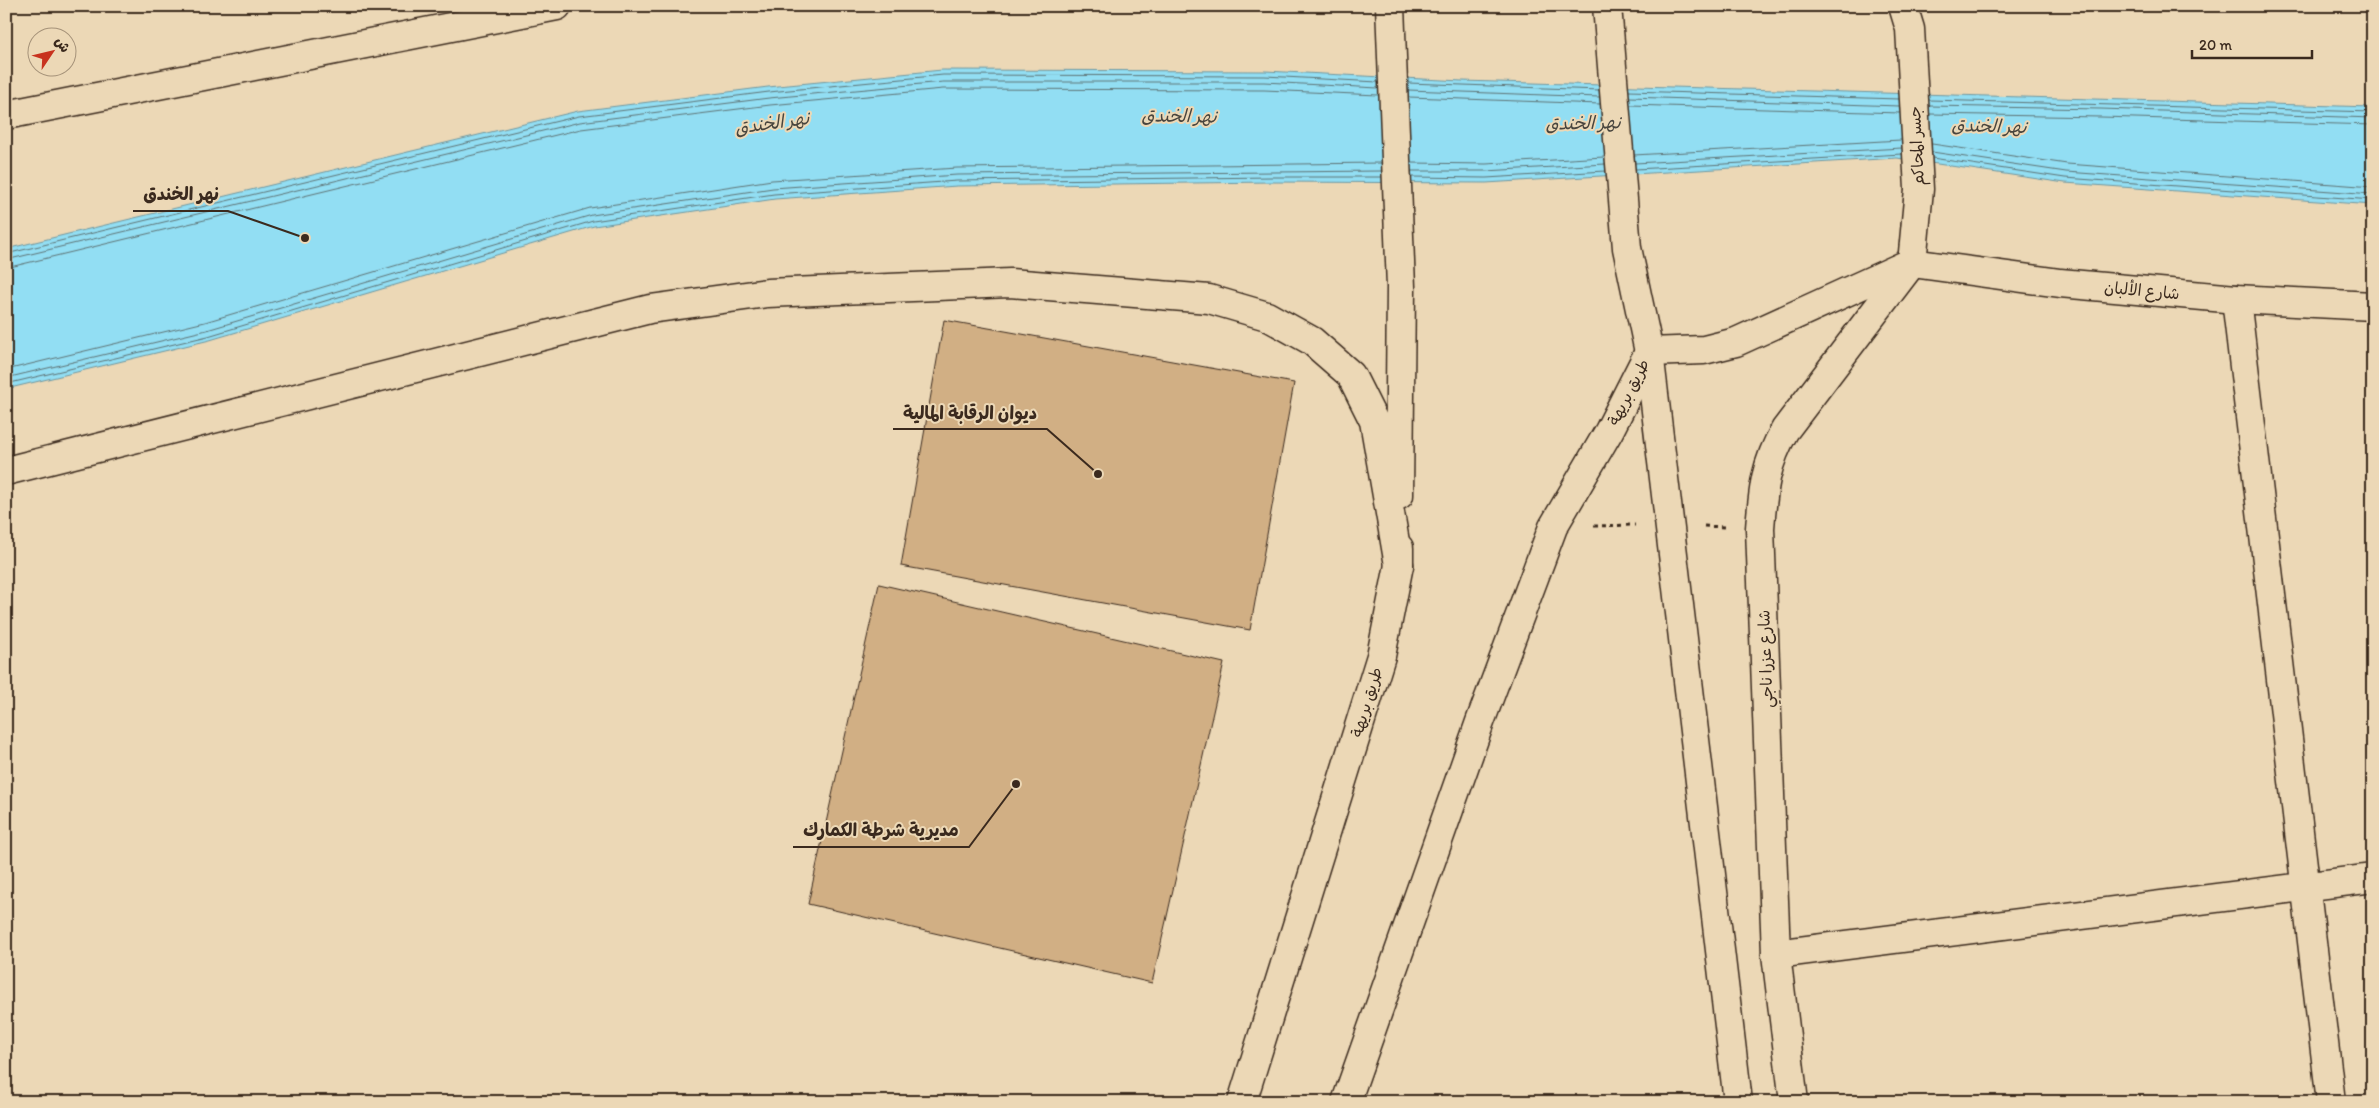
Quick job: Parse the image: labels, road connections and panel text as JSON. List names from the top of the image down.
{
  "streets": {
    "main road": [
      "جسر المحاكم",
      "شارع الألبان",
      "طريق بريهة",
      "شارع عزرا ناجي"
    ]
  },
  "crossings": [
    ["جسر المحاكم", "شارع الألبان"],
    ["جسر المحاكم", "شارع عزرا ناجي"],
    ["شارع الألبان", "شارع عزرا ناجي"]
  ],
  "water": ["نهر الخندق"],
  "places": ["نهر الخندق", "ديوان الرقابة المالية", "مديرية شرطة الكمارك"],
  "scale_bar": "20 m",
  "north": "top right"
}
